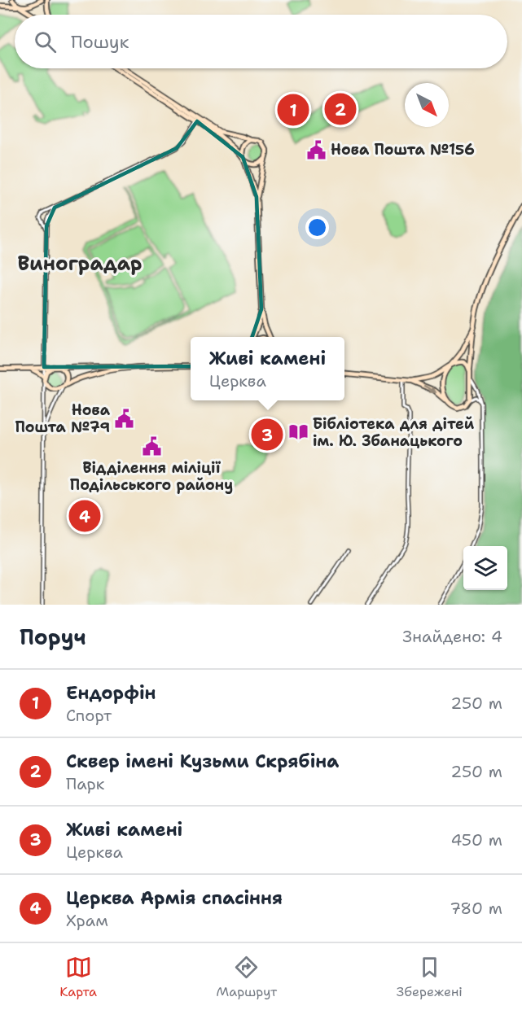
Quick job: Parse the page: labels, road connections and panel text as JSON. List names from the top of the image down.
{
  "districts": ["Виноградар"],
  "places": {
    "public building": ["Нова Пошта №156", "Нова Пошта №79", "Відділення міліції Подільського району"],
    "library": ["Бібліотека для дітей ім. Ю. Збанацького"]
  },
  "north": "bottom right",
  "page": {
    "search": "Пошук",
    "pins": [
      "2",
      "1",
      "3",
      "4"
    ],
    "popup": ["Живі камені", "Церква"],
    "heading": ["Поруч", "Знайдено: 4"],
    "list": [
      {
        "mark": "1",
        "name": "Ендорфін",
        "note": "Спорт",
        "value": "250 m"
      },
      {
        "mark": "2",
        "name": "Сквер імені Кузьми Скрябіна",
        "note": "Парк",
        "value": "250 m"
      },
      {
        "mark": "3",
        "name": "Живі камені",
        "note": "Церква",
        "value": "450 m"
      },
      {
        "mark": "4",
        "name": "Церква Армія спасіння",
        "note": "Храм",
        "value": "780 m"
      }
    ],
    "nav": ["Карта", "Маршрут", "Збережені"]
  }
}
